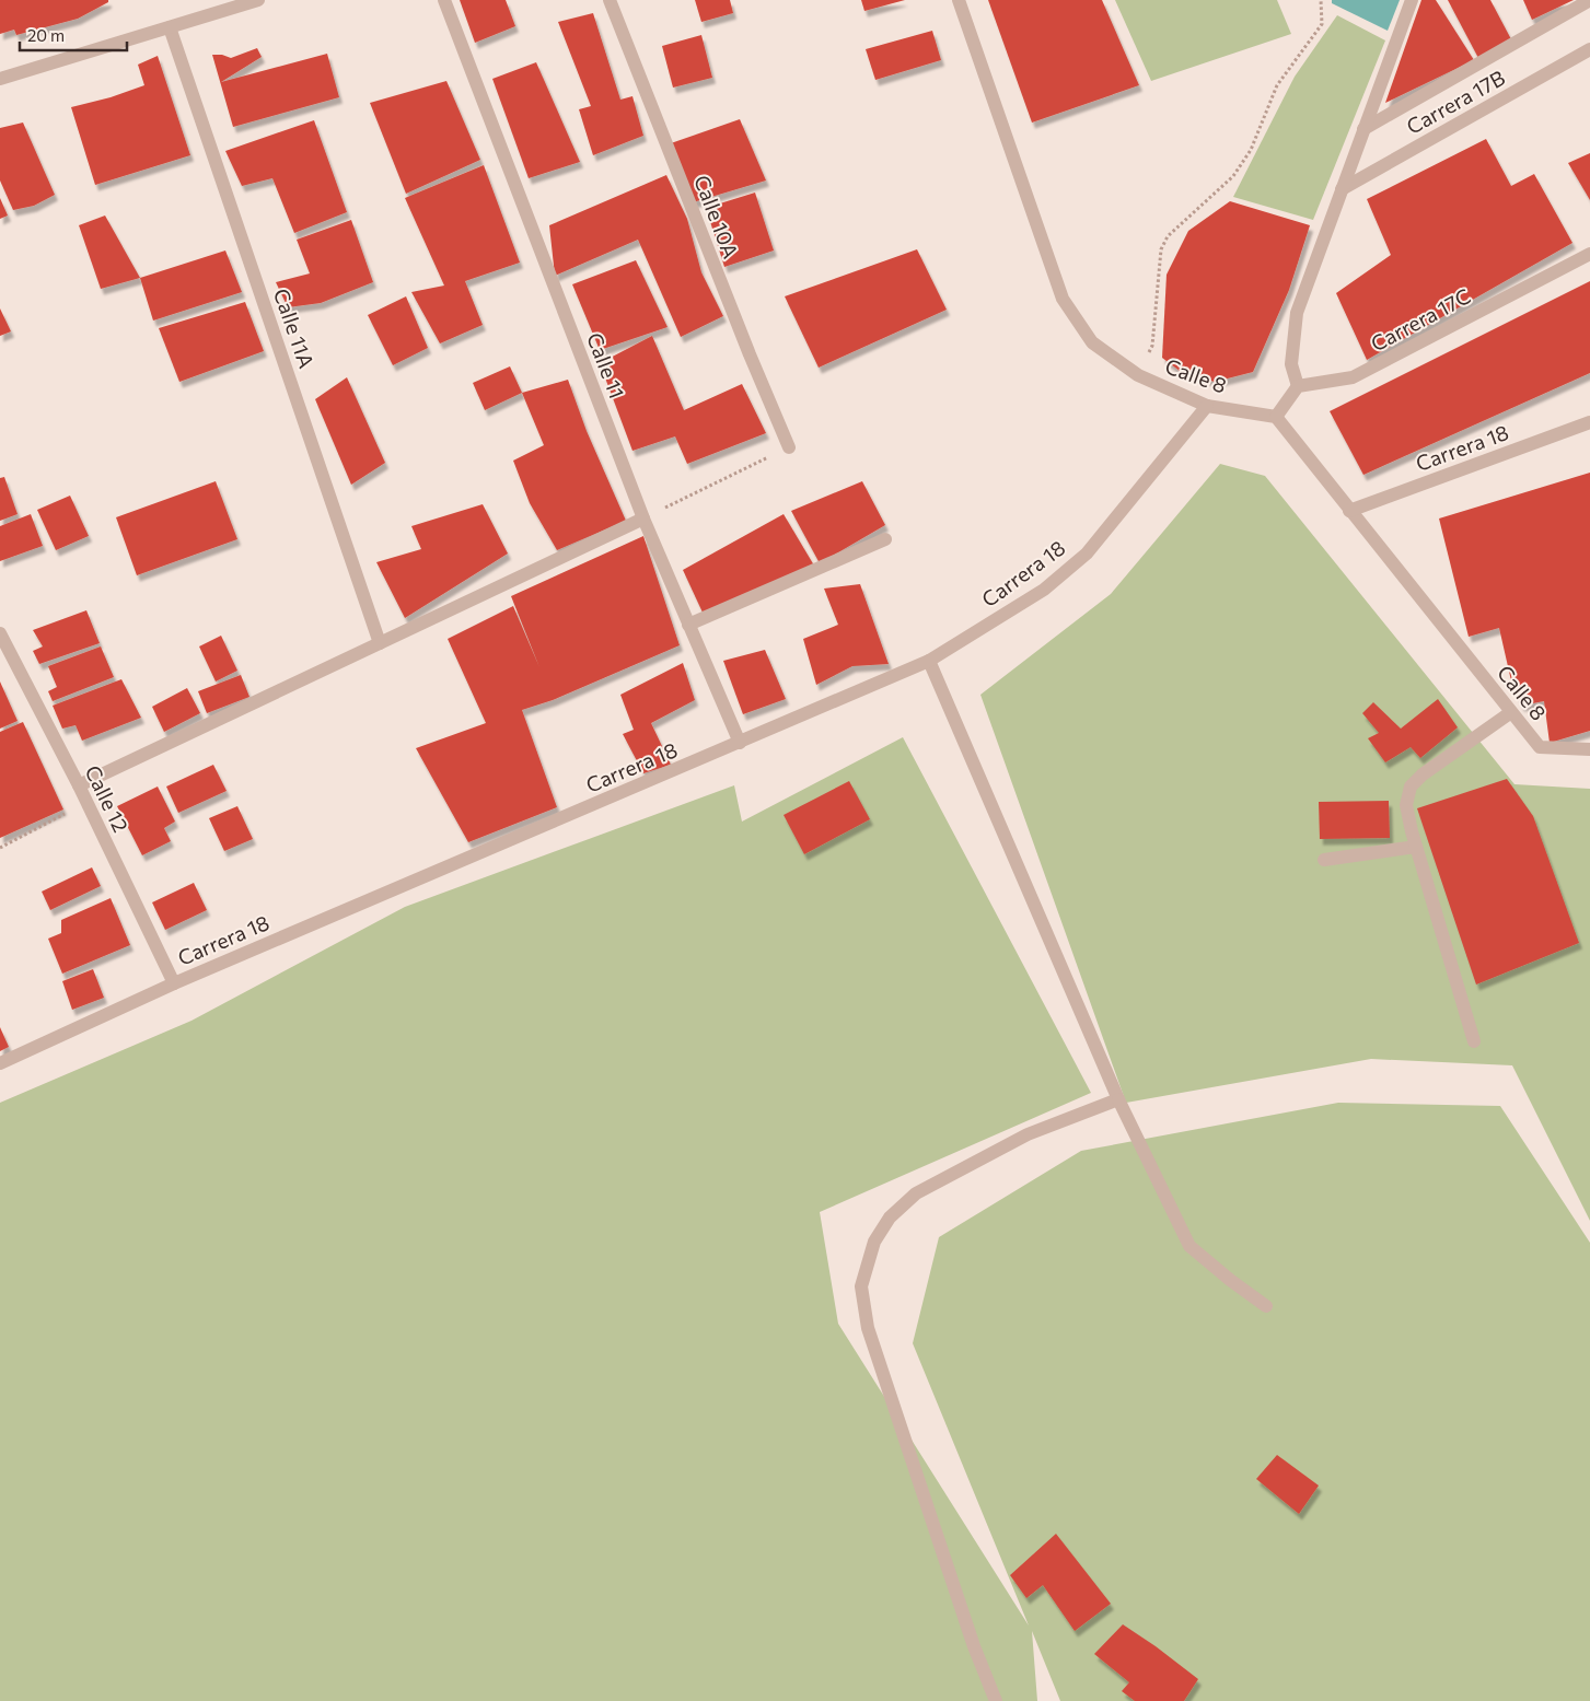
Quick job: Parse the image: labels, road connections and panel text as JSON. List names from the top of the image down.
{
  "streets": {
    "street": [
      "Carrera 17B",
      "Calle 10A",
      "Carrera 17C",
      "Calle 11A",
      "Calle 11",
      "Calle 8",
      "Carrera 18",
      "Calle 12"
    ]
  },
  "crossings": [
    ["Calle 11", "Carrera 18"],
    ["Calle 8", "Carrera 18"],
    ["Carrera 18", "Calle 12"]
  ],
  "scale_bar": "20 m"
}
